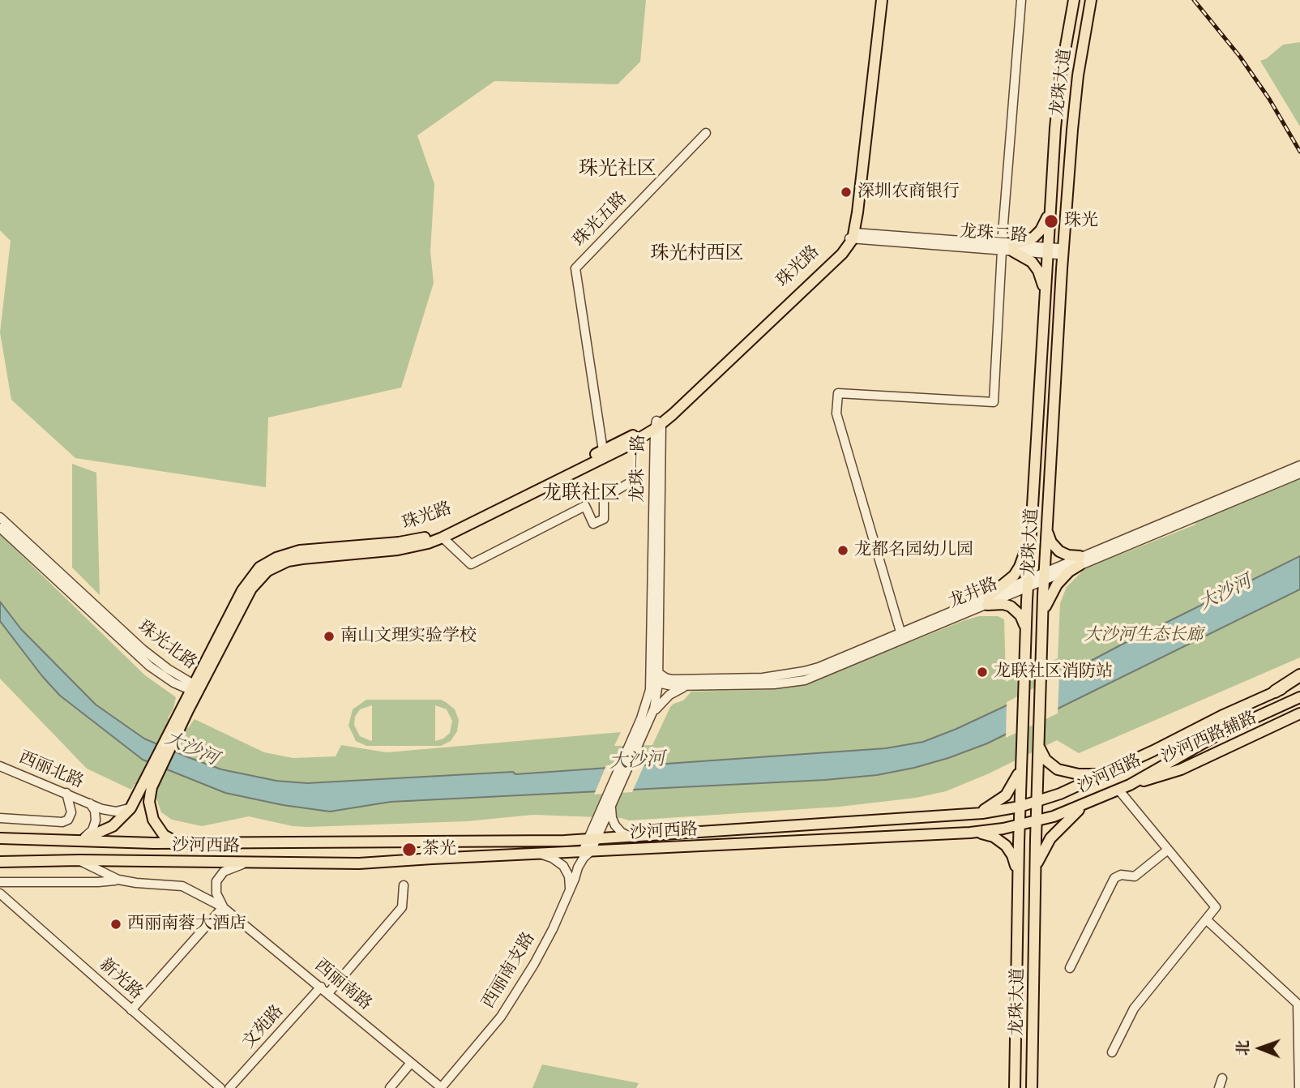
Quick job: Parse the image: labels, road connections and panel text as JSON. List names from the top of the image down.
{
  "streets": {
    "main road": [
      "龙珠大道",
      "珠光路",
      "沙河西路辅路",
      "沙河西路"
    ],
    "street": [
      "珠光五路",
      "龙珠二路",
      "龙珠一路",
      "龙井路",
      "珠光北路",
      "西丽北路",
      "西丽南支路",
      "新光路",
      "西丽南路",
      "文苑路"
    ]
  },
  "crossings": [
    ["龙珠大道", "龙珠二路"],
    ["龙珠大道", "龙井路"],
    ["龙珠大道", "沙河西路"],
    ["珠光五路", "珠光路"],
    ["龙珠二路", "珠光路"],
    ["珠光路", "龙珠一路"],
    ["珠光路", "珠光北路"],
    ["珠光路", "西丽北路"],
    ["珠光路", "沙河西路"],
    ["龙珠一路", "龙井路"],
    ["龙珠一路", "沙河西路"],
    ["龙珠一路", "西丽南支路"],
    ["沙河西路辅路", "沙河西路"],
    ["沙河西路", "西丽南支路"],
    ["沙河西路", "西丽南路"],
    ["西丽南支路", "西丽南路"],
    ["西丽南路", "文苑路"]
  ],
  "districts": ["珠光社区", "珠光村西区", "龙联社区"],
  "water": ["大沙河"],
  "parks": ["大沙河生态长廊"],
  "places": [
    "深圳农商银行",
    "珠光",
    "龙都名园幼儿园",
    "南山文理实验学校",
    "龙联社区消防站",
    "茶光",
    "西丽南蓉大酒店"
  ],
  "north": "left"
}
